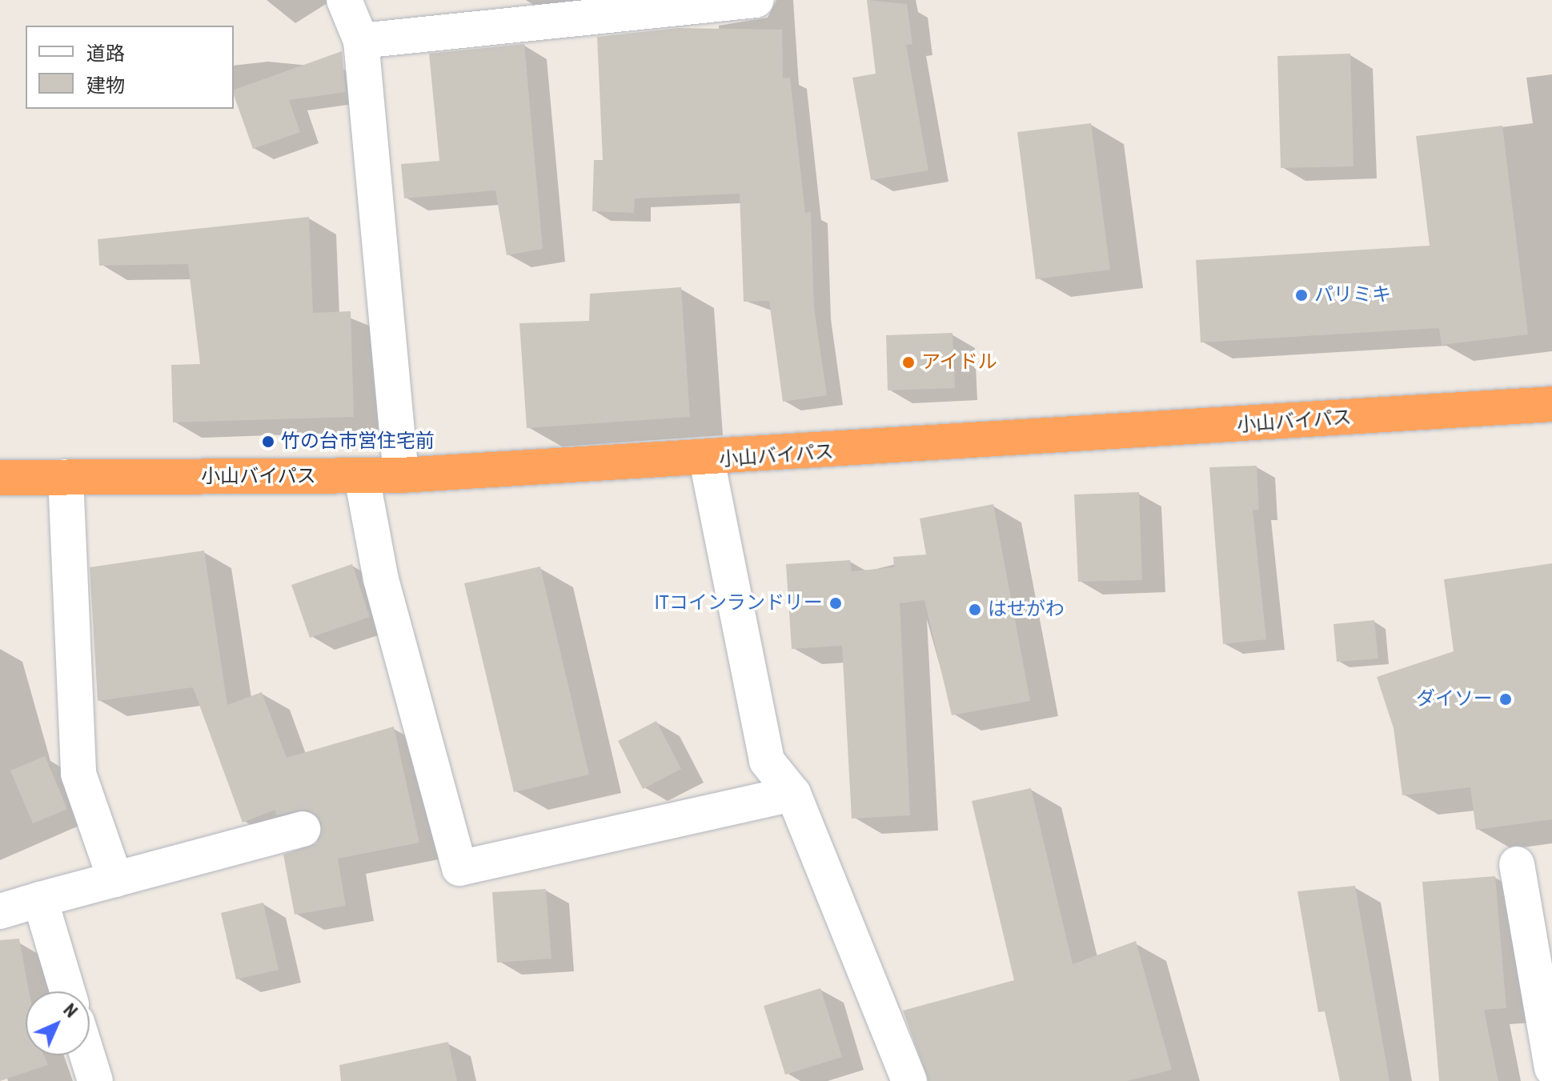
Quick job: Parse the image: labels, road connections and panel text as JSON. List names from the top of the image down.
{
  "streets": {
    "highway": ["小山バイパス"]
  },
  "places": [
    "パリミキ",
    "アイドル",
    "竹の台市営住宅前",
    "ITコインランドリー",
    "はせがわ",
    "ダイソー"
  ],
  "legend": ["道路", "建物"],
  "north": "top right"
}
